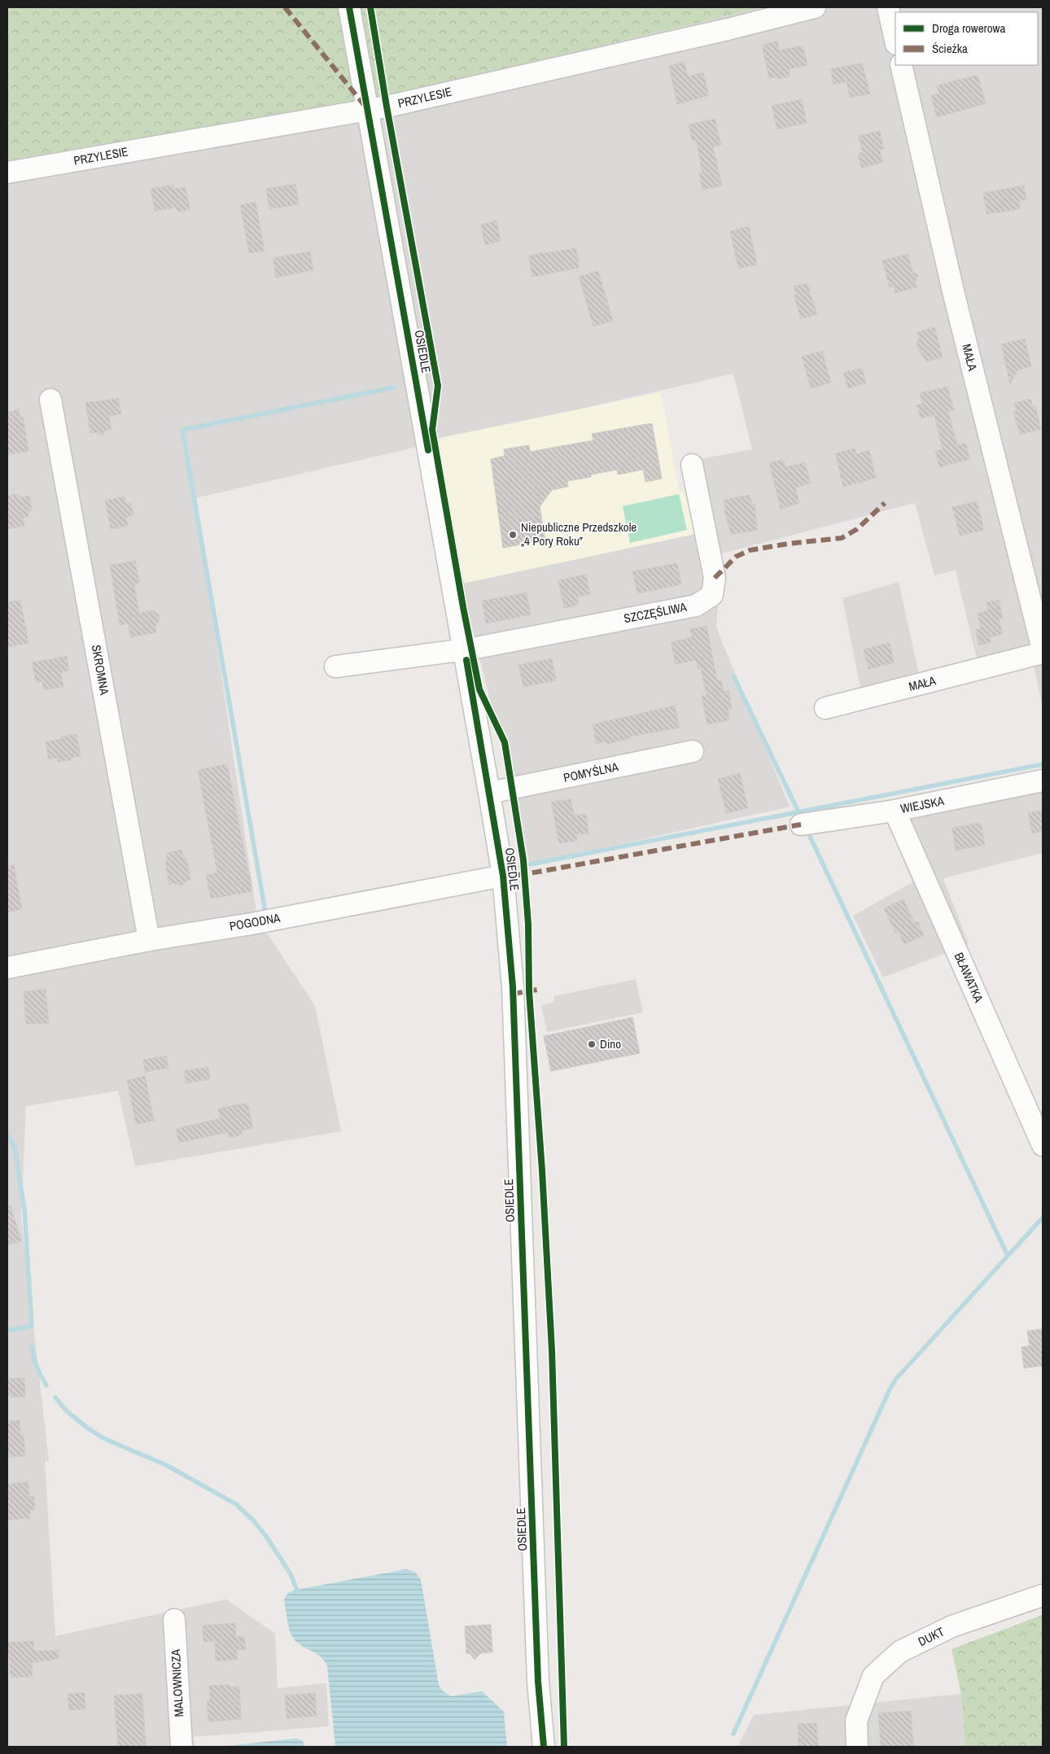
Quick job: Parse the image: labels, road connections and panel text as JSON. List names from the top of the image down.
{
  "streets": {
    "street": [
      "PRZYLESIE",
      "OSIEDLE",
      "MAŁA",
      "SZCZĘŚLIWA",
      "SKROMNA",
      "POMYŚLNA",
      "WIEJSKA",
      "POGODNA",
      "BŁAWATKA",
      "DUKT",
      "MALOWNICZA"
    ]
  },
  "crossings": [
    ["PRZYLESIE", "OSIEDLE"],
    ["OSIEDLE", "SZCZĘŚLIWA"],
    ["OSIEDLE", "POMYŚLNA"],
    ["OSIEDLE", "POGODNA"],
    ["SKROMNA", "POGODNA"],
    ["WIEJSKA", "BŁAWATKA"]
  ],
  "places": ["Niepubliczne Przedszkole „4 Pory Roku”", "Dino"],
  "legend": ["Droga rowerowa", "Ścieżka"]
}
